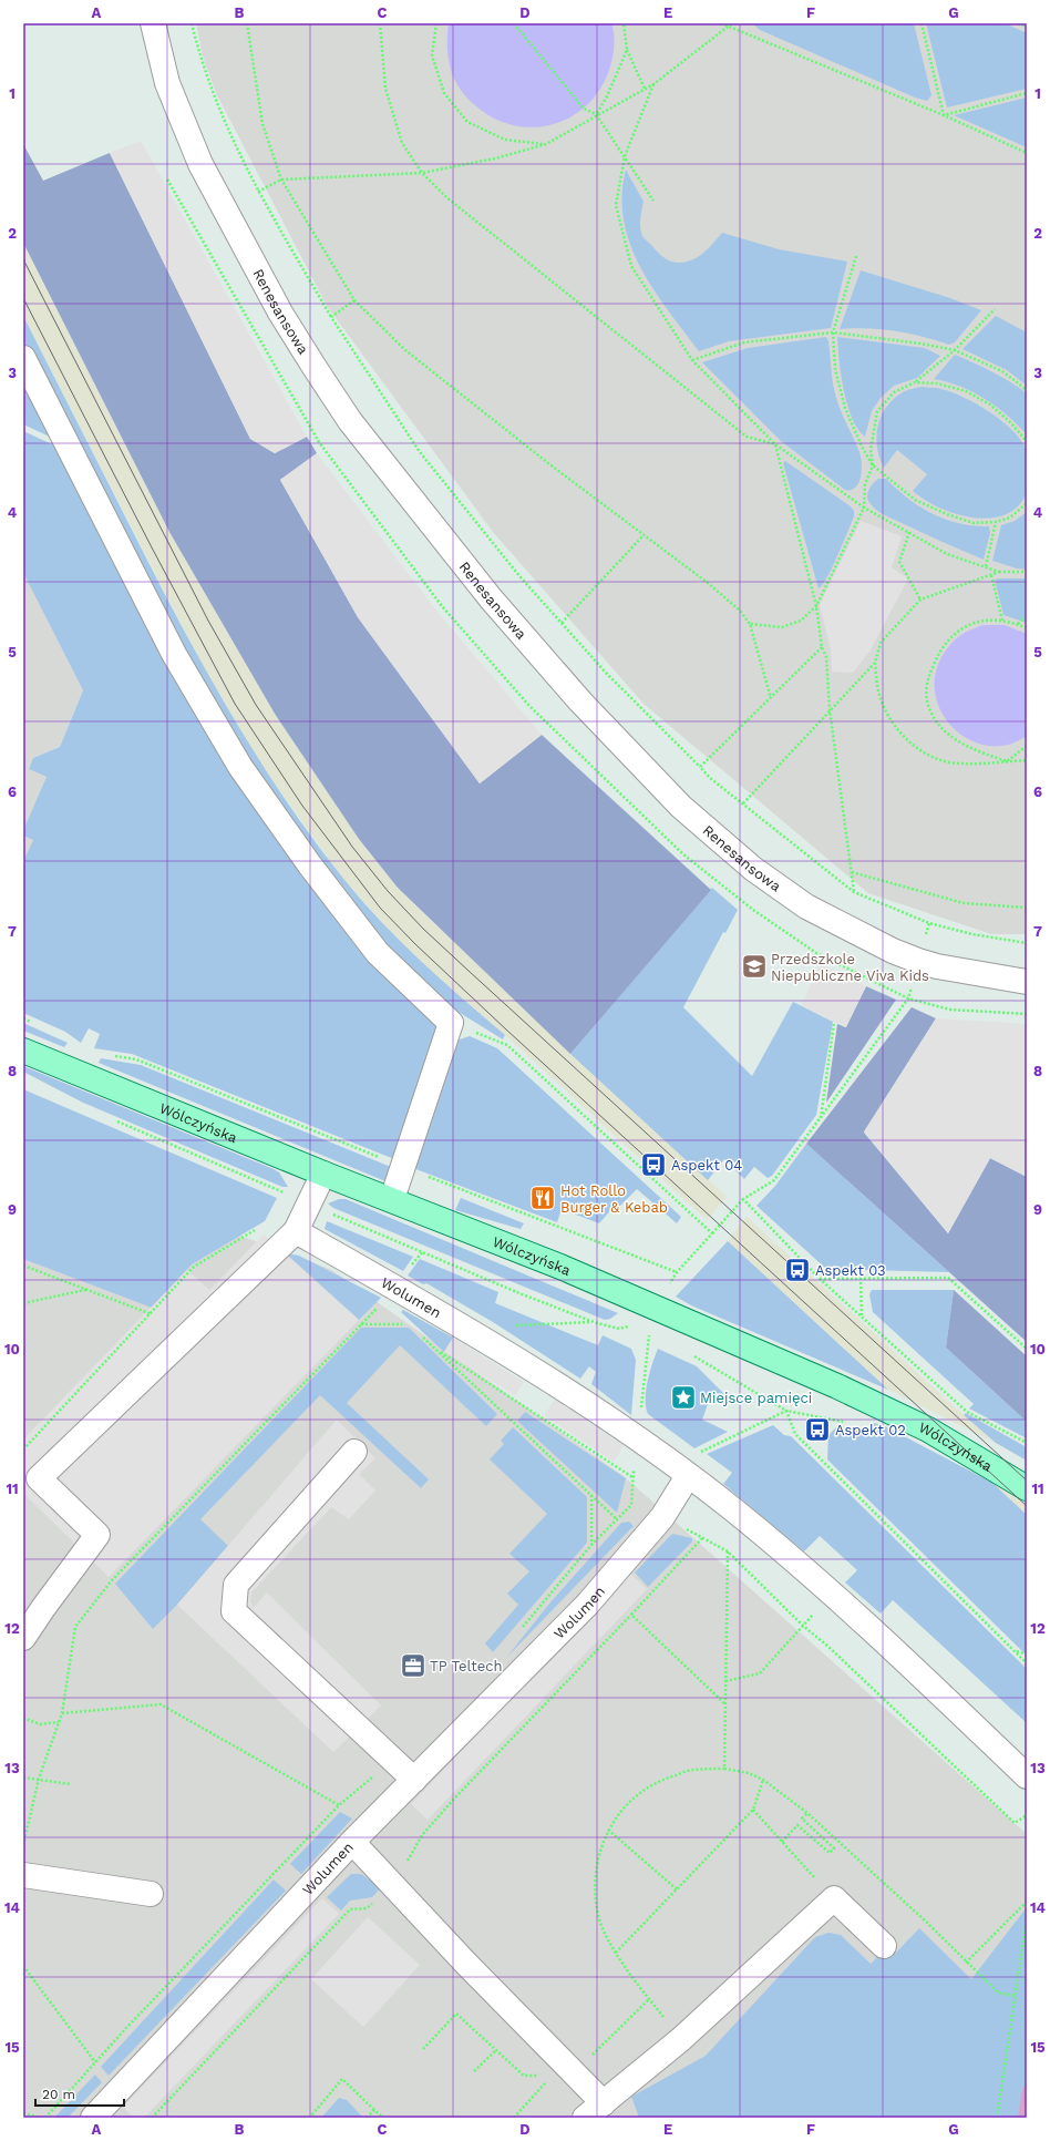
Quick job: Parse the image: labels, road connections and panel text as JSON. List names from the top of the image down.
{
  "streets": {
    "main road": ["Wólczyńska"],
    "street": ["Renesansowa", "Wolumen"]
  },
  "places": {
    "school or university": ["Przedszkole Niepubliczne Viva Kids"],
    "bus stop": ["Aspekt 04", "Aspekt 03", "Aspekt 02"],
    "restaurant": ["Hot Rollo Burger & Kebab"],
    "place": ["Miejsce pamięci"],
    "office": ["TP Teltech"]
  },
  "scale_bar": "20 m",
  "grid": {
    "columns": [
      "A",
      "B",
      "C",
      "D",
      "E",
      "F",
      "G"
    ],
    "rows": [
      "1",
      "2",
      "3",
      "4",
      "5",
      "6",
      "7",
      "8",
      "9",
      "10",
      "11",
      "12",
      "13",
      "14",
      "15"
    ]
  }
}
